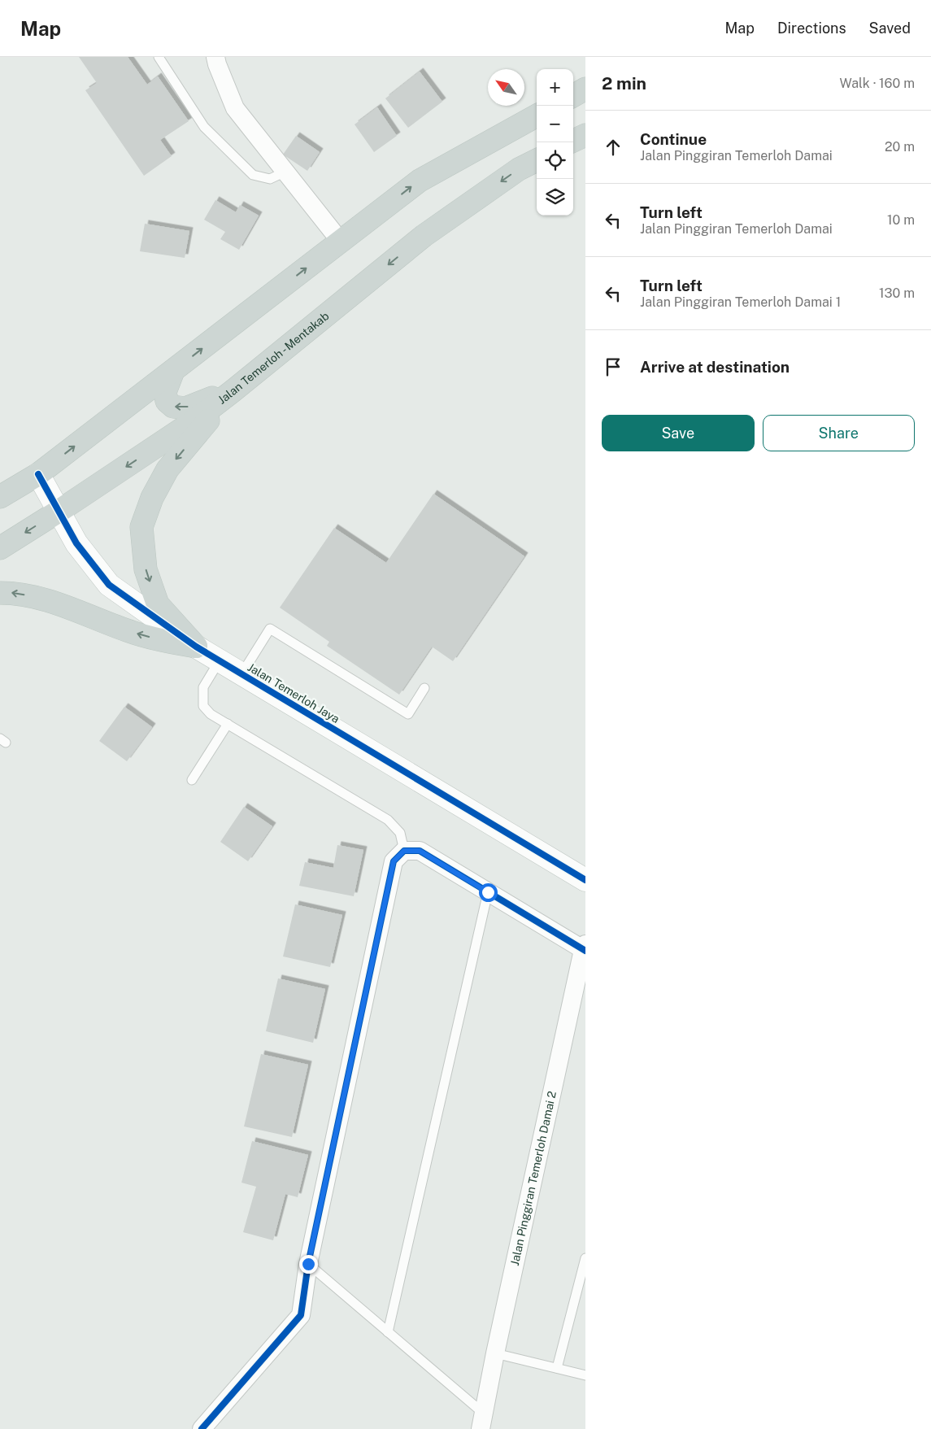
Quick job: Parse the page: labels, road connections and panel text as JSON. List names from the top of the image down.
{
  "streets": {
    "main road": ["Jalan Temerloh - Mentakab"],
    "street": ["Jalan Temerloh Jaya", "Jalan Pinggiran Temerloh Damai 2"]
  },
  "crossings": [
    ["Jalan Temerloh - Mentakab", "Jalan Temerloh Jaya"]
  ],
  "north": "top left",
  "page": {
    "header": "Map",
    "nav": ["Map", "Directions", "Saved"],
    "heading": ["2 min", "Walk · 160 m"],
    "map_buttons": ["+", "−"],
    "list": [
      ["Continue", "Jalan Pinggiran Temerloh Damai", "20 m"],
      ["Turn left", "Jalan Pinggiran Temerloh Damai", "10 m"],
      ["Turn left", "Jalan Pinggiran Temerloh Damai 1", "130 m"],
      "Arrive at destination"
    ],
    "buttons": ["Save", "Share"]
  }
}
